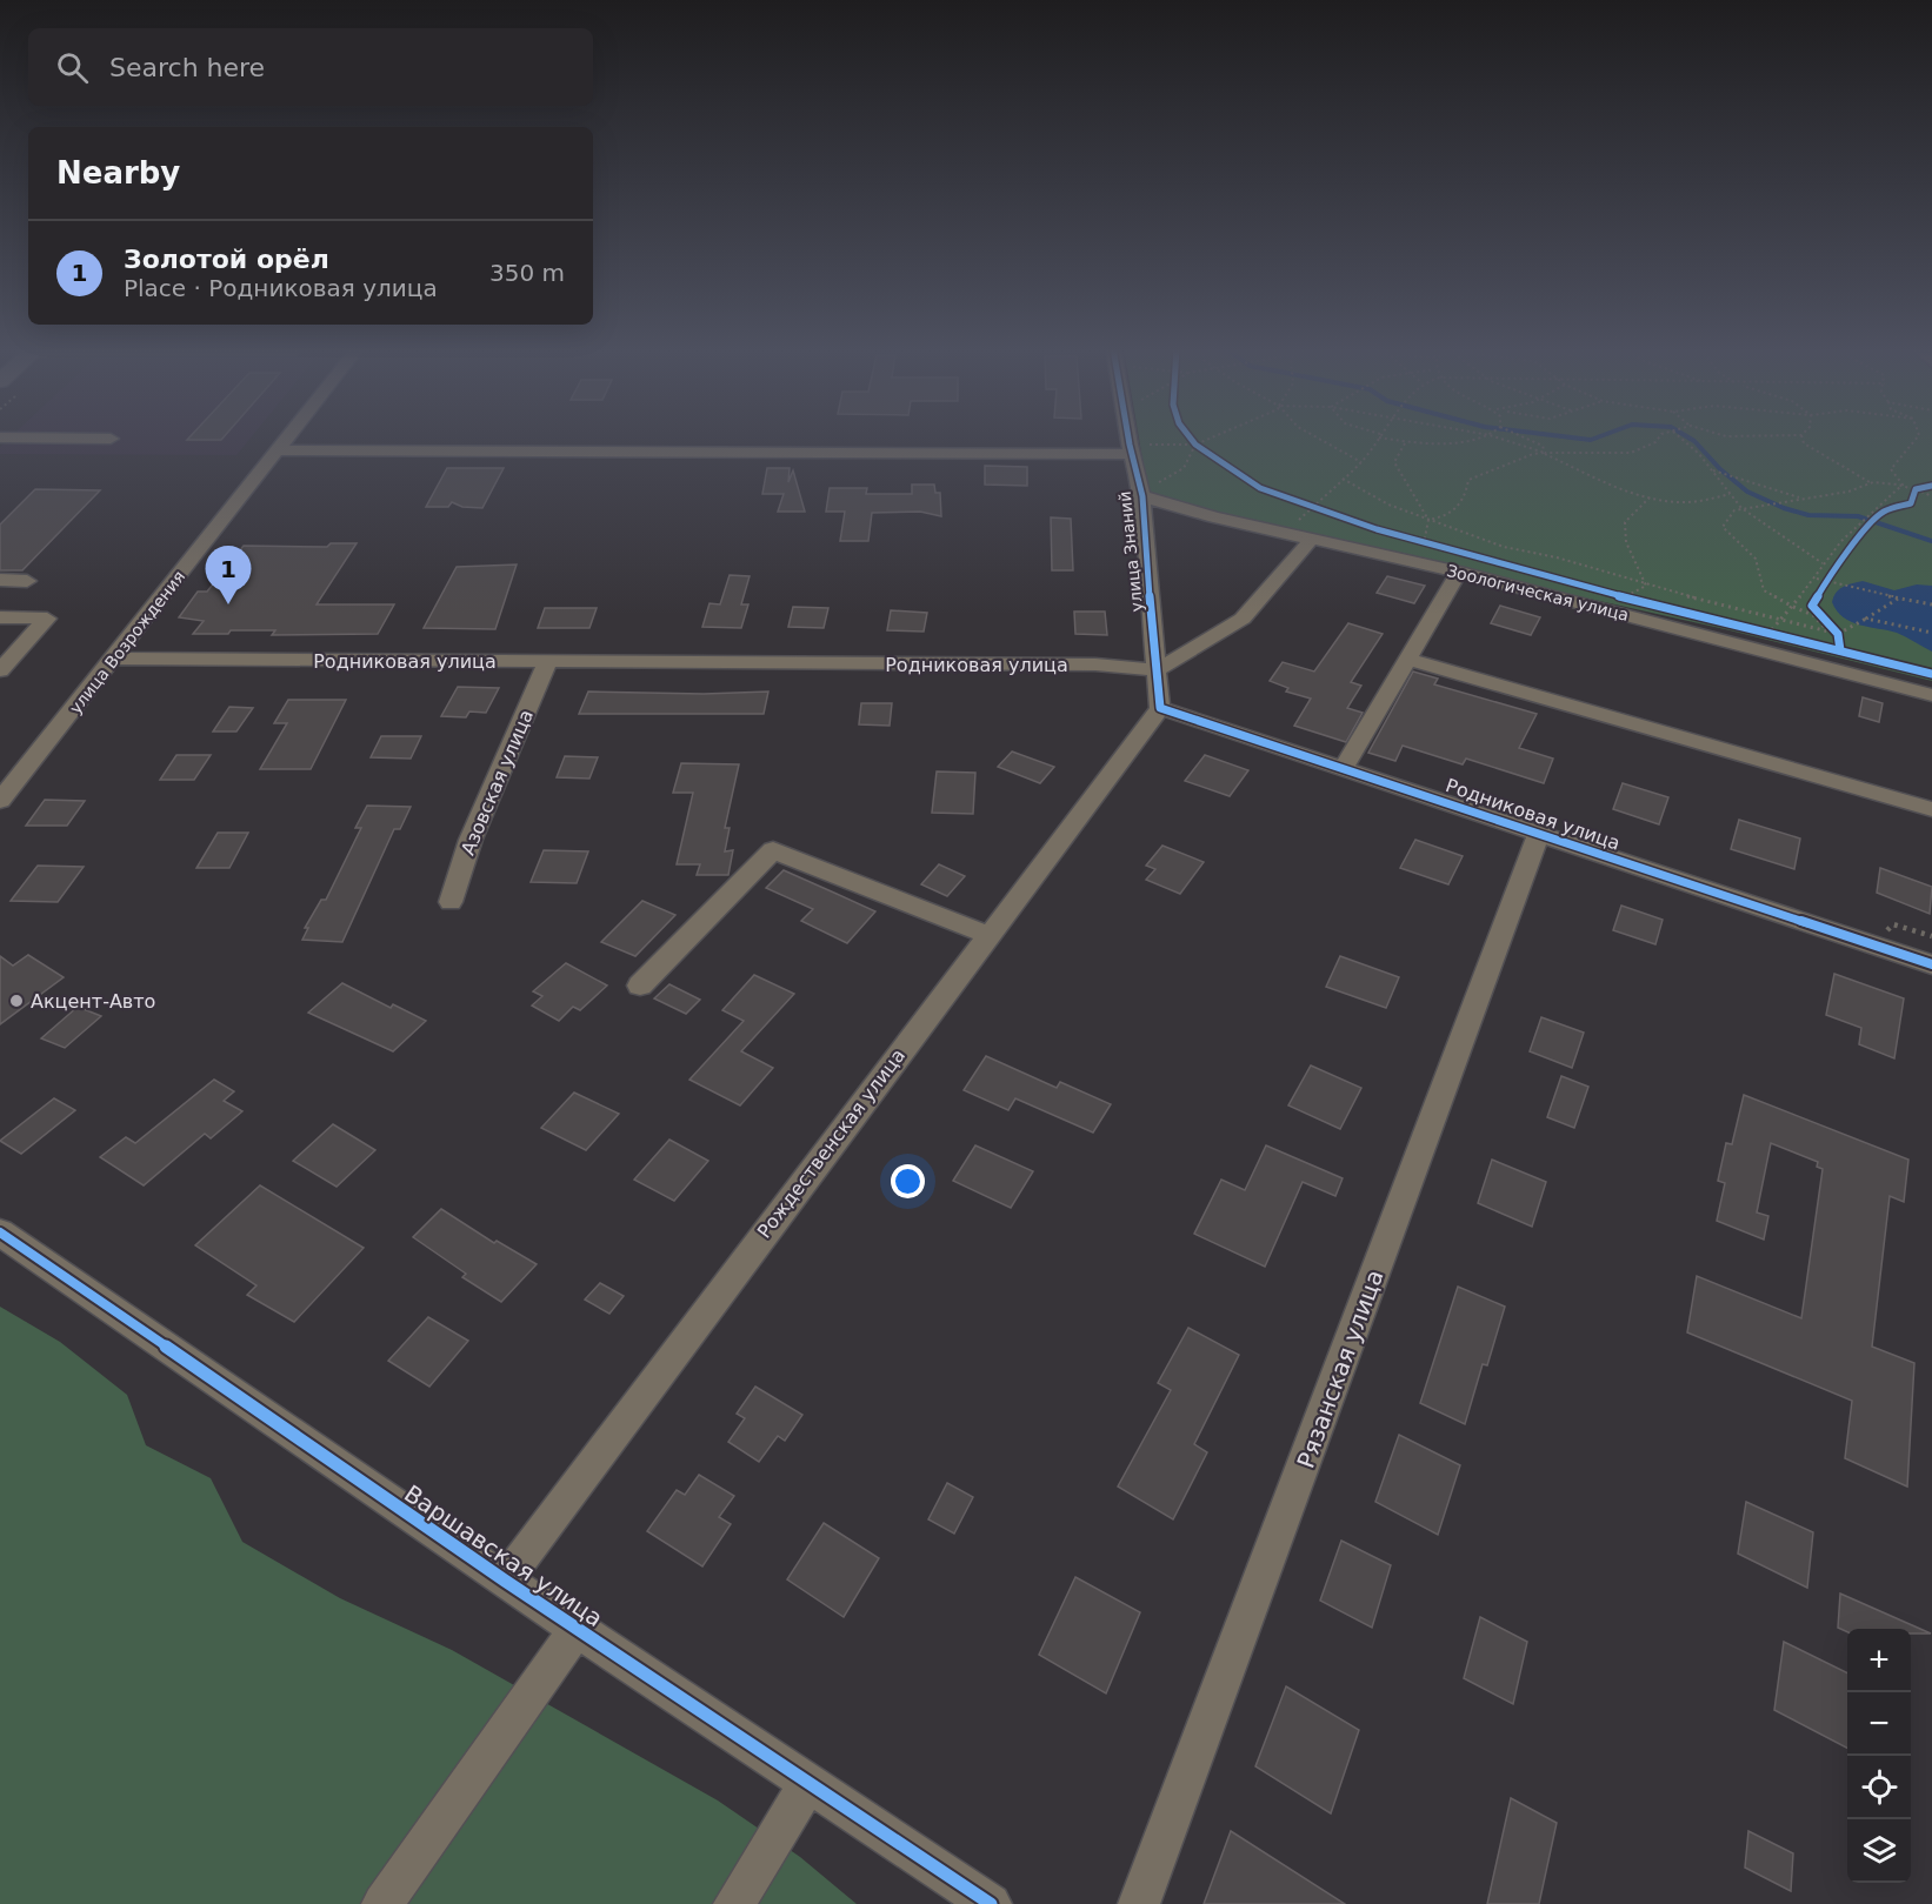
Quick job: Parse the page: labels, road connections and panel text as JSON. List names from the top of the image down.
{
  "streets": {
    "street": [
      "улица Знаний",
      "Зоологическая улица",
      "улица Возрождения",
      "Родниковая улица",
      "Азовская улица",
      "Рождественская улица",
      "Рязанская улица",
      "Варшавская улица"
    ]
  },
  "crossings": [
    ["улица Знаний", "Зоологическая улица"],
    ["улица Знаний", "Родниковая улица"],
    ["улица Возрождения", "Родниковая улица"],
    ["Родниковая улица", "Азовская улица"],
    ["Родниковая улица", "Рождественская улица"],
    ["Родниковая улица", "Рязанская улица"],
    ["Рождественская улица", "Варшавская улица"]
  ],
  "places": ["Акцент-Авто"],
  "page": {
    "search": "Search here",
    "heading": "Nearby",
    "list": [
      {
        "mark": "1",
        "name": "Золотой орёл",
        "note": "Place · Родниковая улица",
        "value": "350 m"
      }
    ],
    "pins": "1",
    "map_buttons": ["+", "−"]
  }
}
